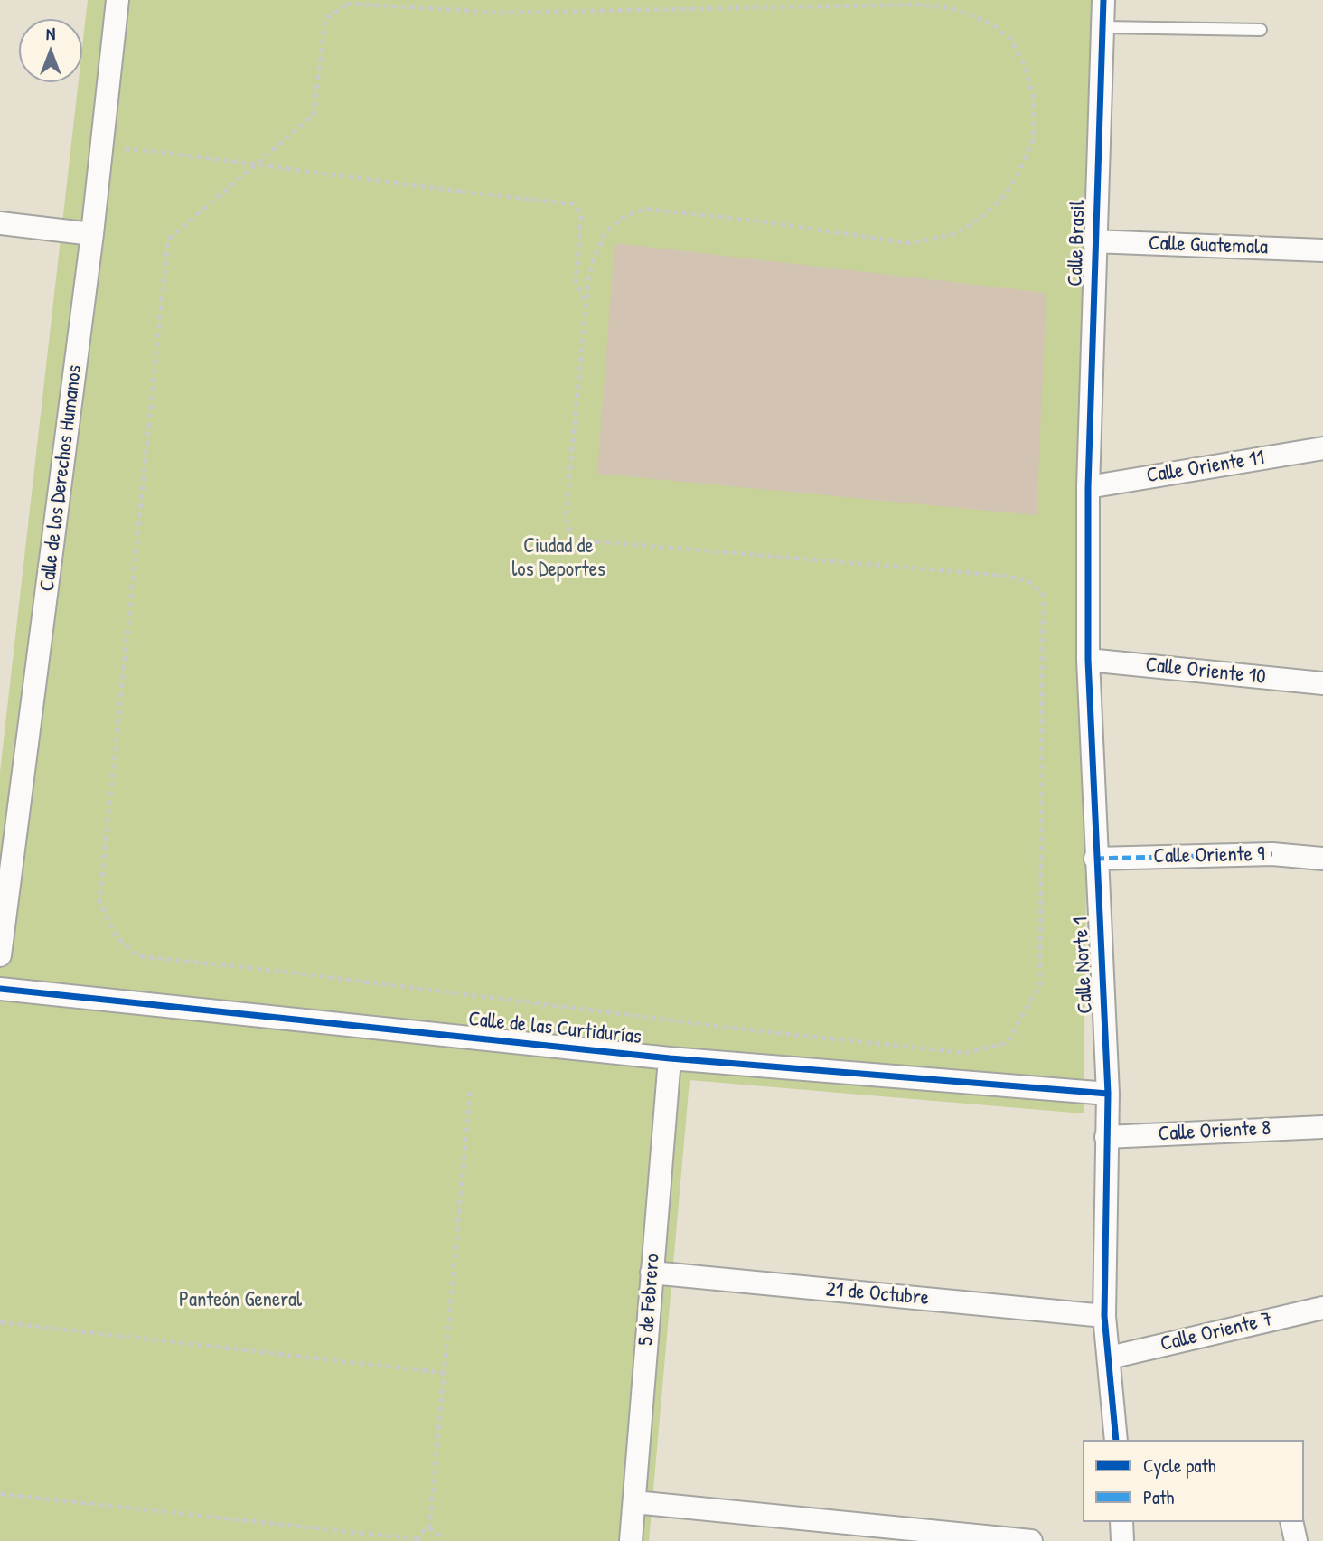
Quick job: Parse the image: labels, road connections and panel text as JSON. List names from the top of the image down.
{
  "streets": {
    "street": [
      "Calle Brasil",
      "Calle Guatemala",
      "Calle Oriente 11",
      "Calle de los Derechos Humanos",
      "Calle Oriente 10",
      "Calle Oriente 9",
      "Calle Norte 1",
      "Calle de las Curtidurías",
      "Calle Oriente 8",
      "21 de Octubre",
      "5 de Febrero",
      "Calle Oriente 7"
    ]
  },
  "crossings": [
    ["Calle Brasil", "Calle Guatemala"],
    ["Calle Brasil", "Calle Oriente 11"],
    ["Calle Brasil", "Calle Norte 1"],
    ["Calle Oriente 11", "Calle Norte 1"],
    ["Calle Oriente 10", "Calle Norte 1"],
    ["Calle Oriente 9", "Calle Norte 1"],
    ["Calle Norte 1", "Calle de las Curtidurías"],
    ["Calle Norte 1", "Calle Oriente 8"],
    ["Calle Norte 1", "21 de Octubre"],
    ["Calle Norte 1", "Calle Oriente 7"],
    ["Calle de las Curtidurías", "5 de Febrero"],
    ["21 de Octubre", "5 de Febrero"]
  ],
  "parks": ["Ciudad de los Deportes", "Panteón General"],
  "legend": ["Cycle path", "Path"],
  "north": "top"
}
